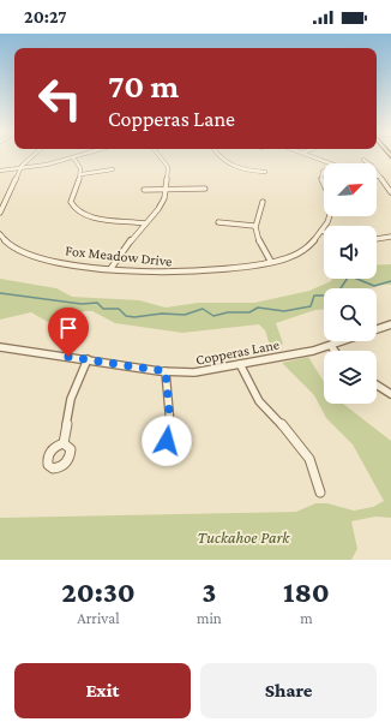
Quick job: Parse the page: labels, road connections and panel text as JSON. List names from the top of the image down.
{
  "streets": {
    "street": ["Fox Meadow Drive", "Copperas Lane"]
  },
  "parks": ["Tuckahoe Park"],
  "north": "top right",
  "page": {
    "status": "20:27",
    "turn": ["70 m", "Copperas Lane"],
    "eta": [
      "20:30",
      "Arrival",
      "3",
      "min",
      "180",
      "m"
    ],
    "buttons": ["Exit", "Share"]
  }
}
